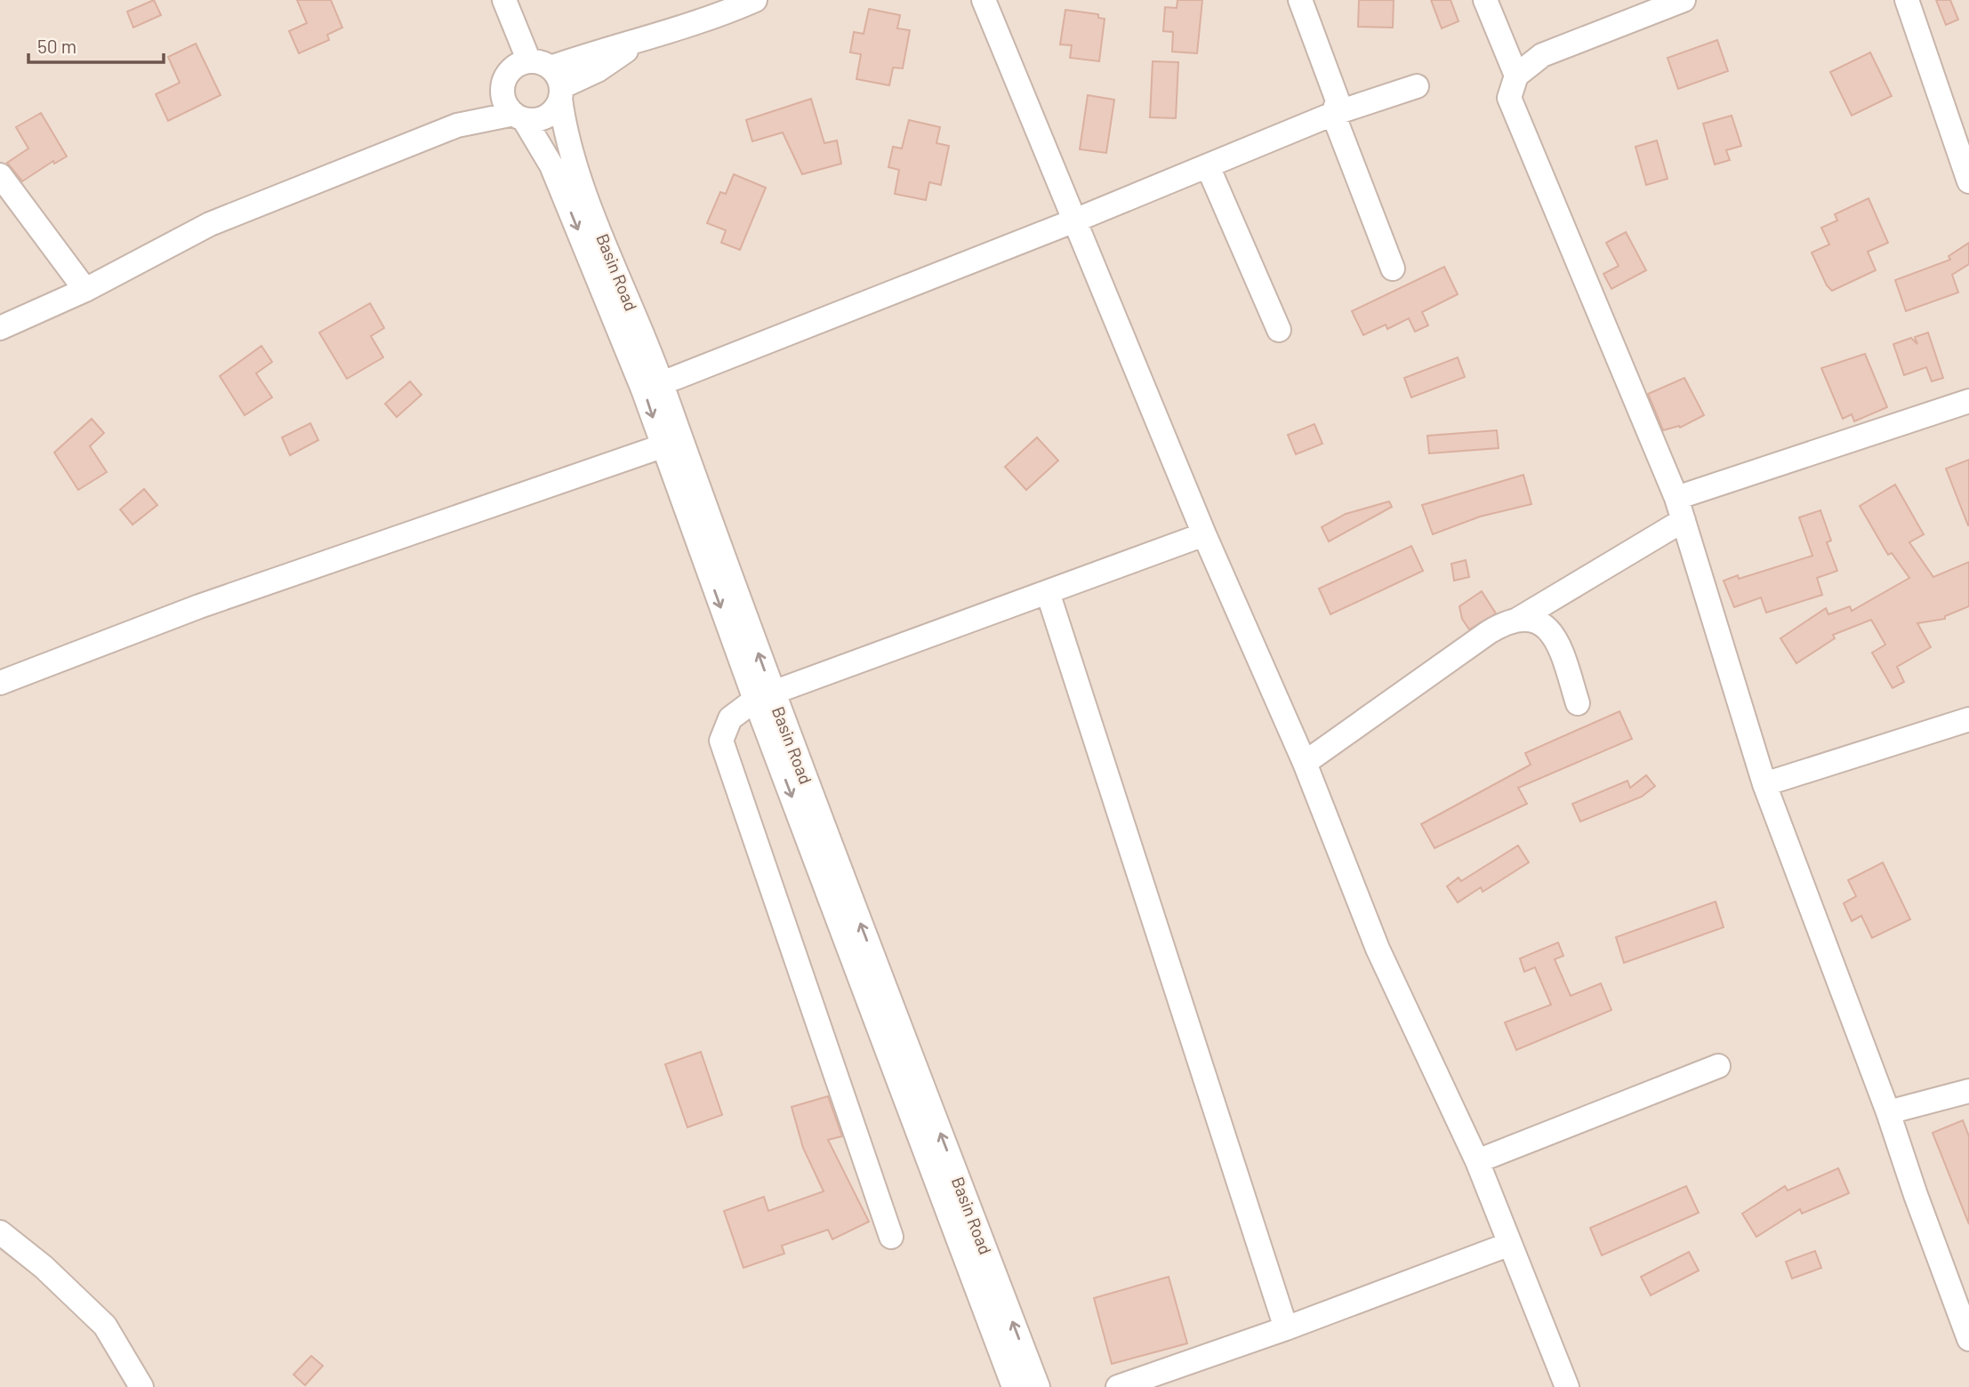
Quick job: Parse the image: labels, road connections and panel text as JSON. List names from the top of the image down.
{
  "streets": {
    "street": ["Basin Road"]
  },
  "scale_bar": "50 m"
}
